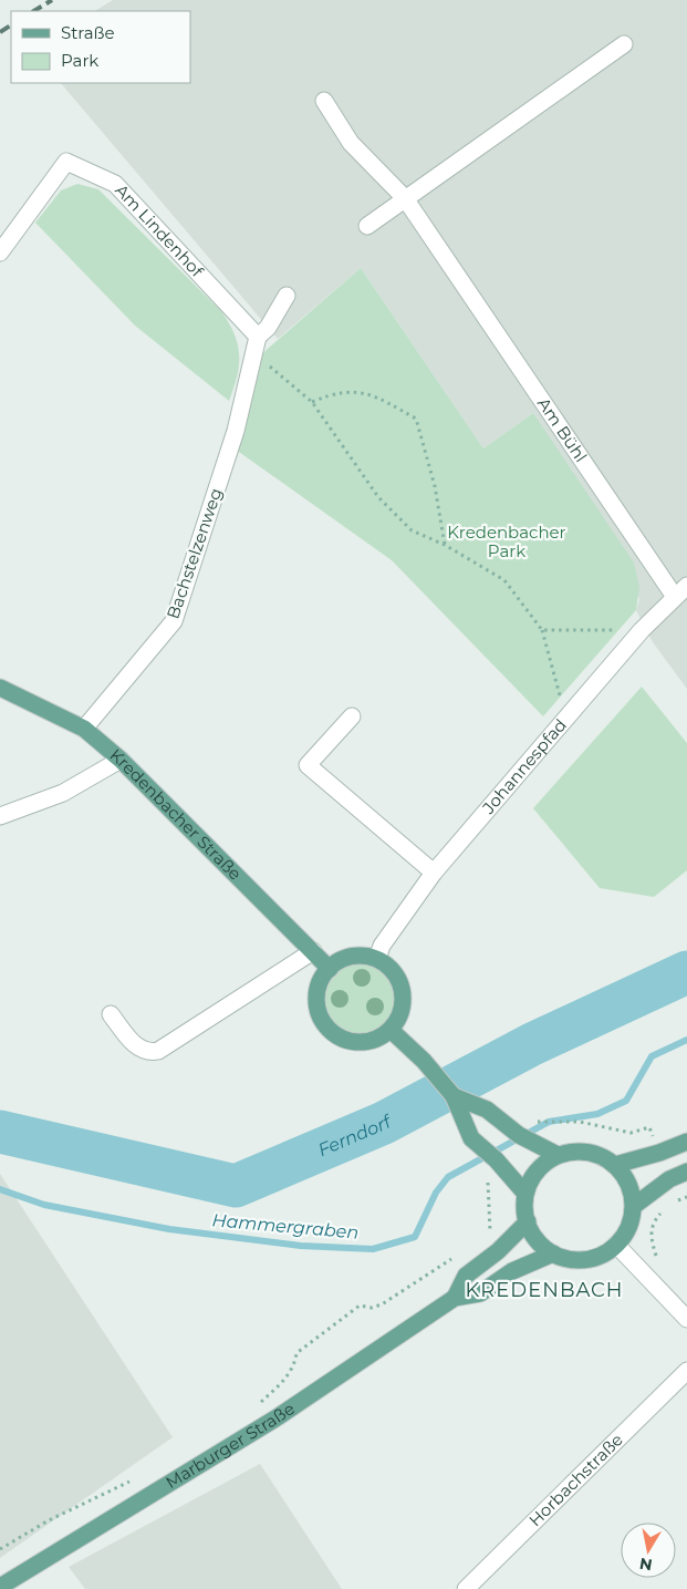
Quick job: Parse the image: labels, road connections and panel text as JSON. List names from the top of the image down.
{
  "streets": {
    "main road": ["Kredenbacher Straße", "Marburger Straße"],
    "street": [
      "Am Lindenhof",
      "Am Bühl",
      "Bachstelzenweg",
      "Johannespfad",
      "Horbachstraße"
    ]
  },
  "crossings": [
    ["Am Lindenhof", "Bachstelzenweg"],
    ["Am Bühl", "Johannespfad"],
    ["Bachstelzenweg", "Kredenbacher Straße"],
    ["Johannespfad", "Kredenbacher Straße"]
  ],
  "districts": ["KREDENBACH"],
  "water": ["Ferndorf", "Hammergraben"],
  "parks": ["Kredenbacher Park"],
  "legend": ["Straße", "Park"],
  "north": "bottom"
}
